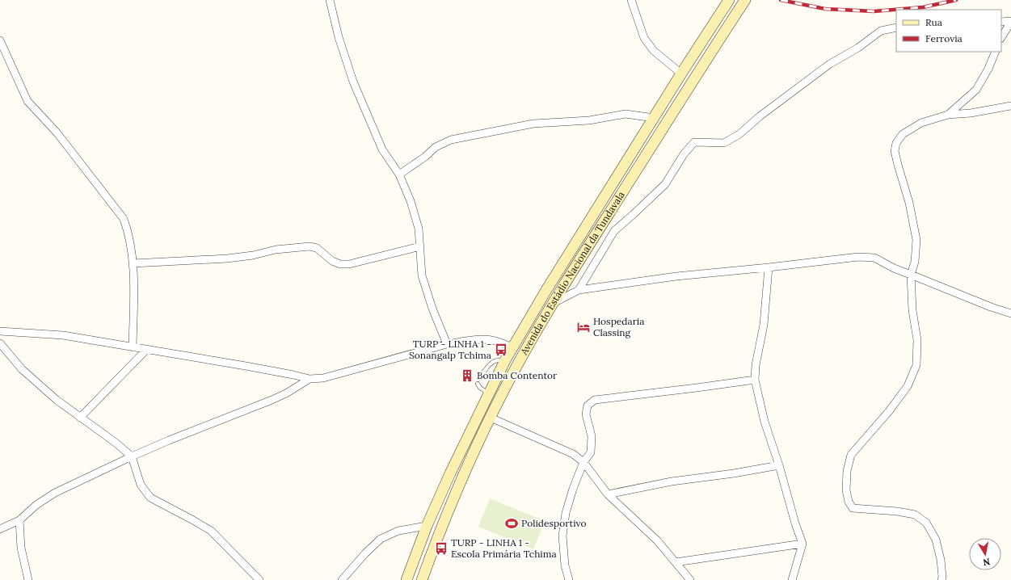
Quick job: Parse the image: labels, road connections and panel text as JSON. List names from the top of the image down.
{
  "streets": {
    "street": ["Avenida do Estádio Nacional da Tundavala"]
  },
  "places": {
    "hotel": ["Hospedaria Classing"],
    "bus stop": ["TURP - LINHA 1 - Sonangalp Tchima", "TURP - LINHA 1 - Escola Primária Tchima"],
    "building": ["Bomba Contentor"],
    "sports": ["Polidesportivo"]
  },
  "legend": ["Rua", "Ferrovia"],
  "north": "bottom"
}
